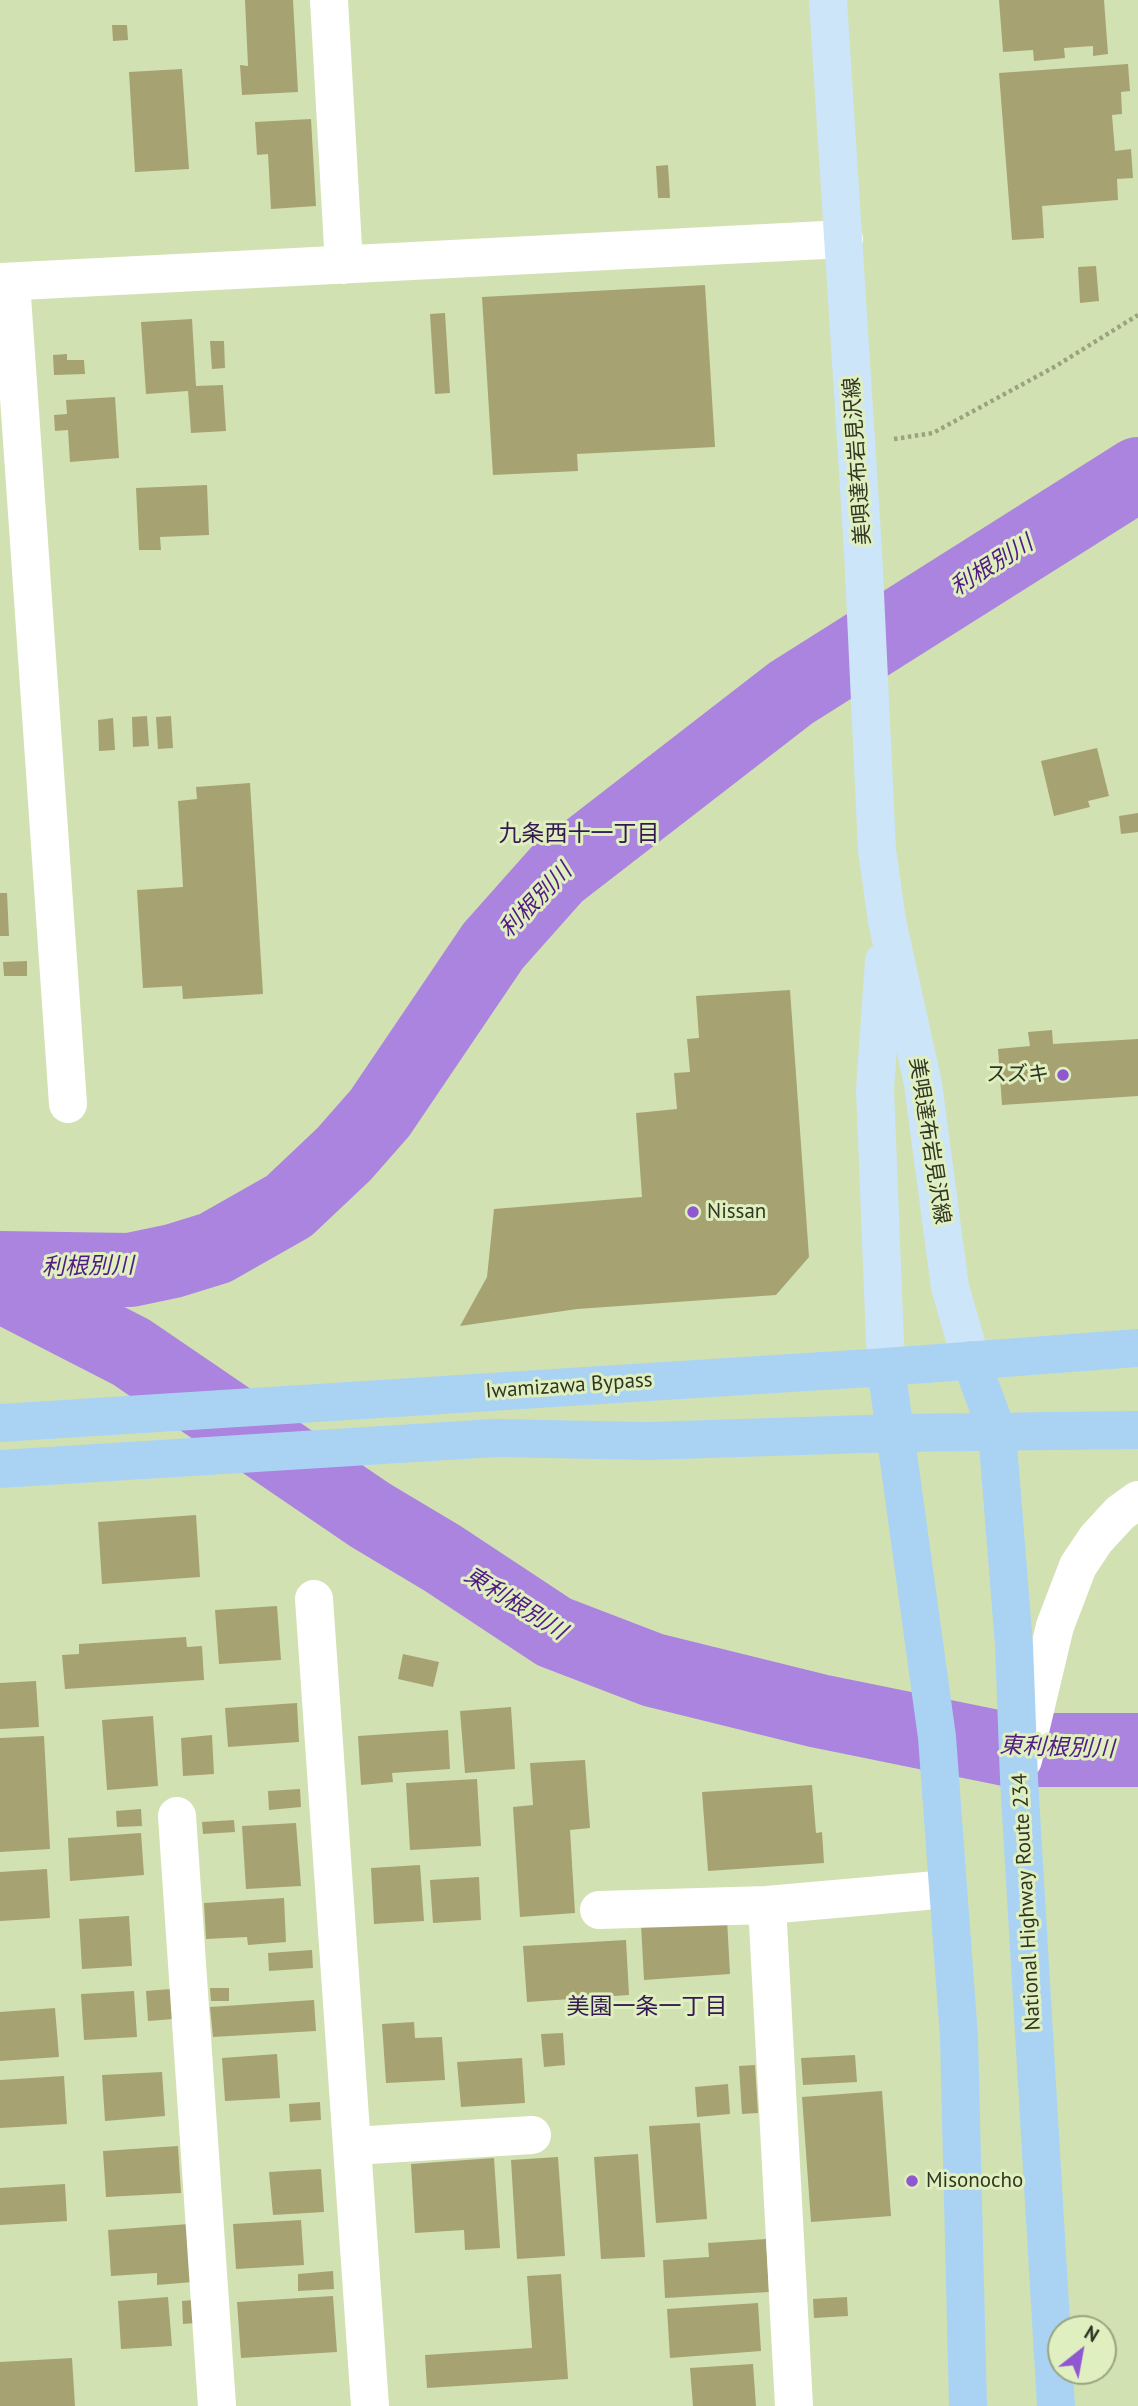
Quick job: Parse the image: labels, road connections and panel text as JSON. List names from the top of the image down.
{
  "streets": {
    "highway": ["Iwamizawa Bypass", "National Highway Route 234"],
    "main road": ["美唄達布岩見沢線"]
  },
  "crossings": [
    ["美唄達布岩見沢線", "Iwamizawa Bypass"],
    ["美唄達布岩見沢線", "National Highway Route 234"],
    ["Iwamizawa Bypass", "National Highway Route 234"]
  ],
  "districts": ["九条西十一丁目", "美園一条一丁目"],
  "water": ["利根別川", "東利根別川"],
  "places": ["スズキ", "Nissan", "Misonocho"],
  "north": "top right"
}
